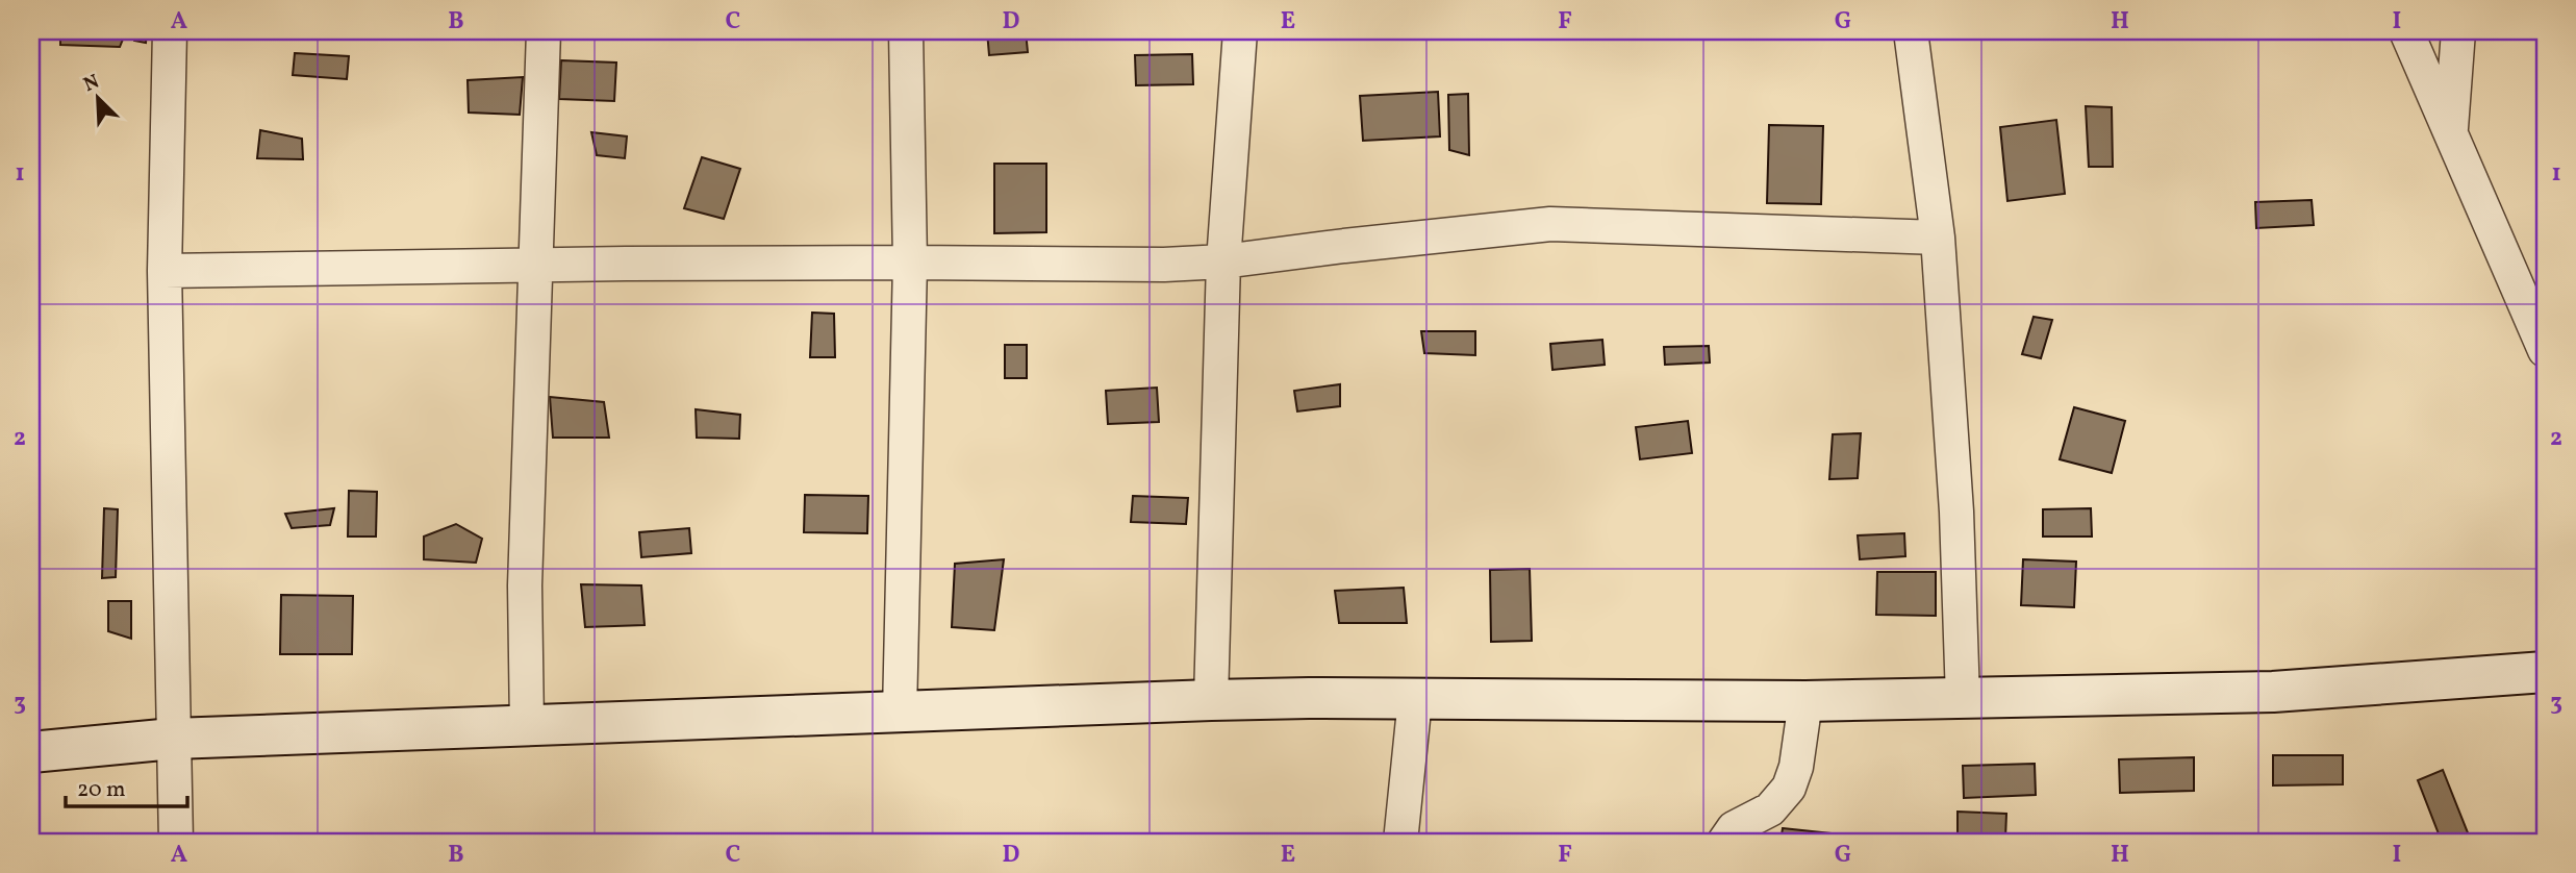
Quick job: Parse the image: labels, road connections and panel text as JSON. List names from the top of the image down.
{
  "scale_bar": "20 m",
  "north": "top left",
  "grid": {
    "columns": [
      "A",
      "B",
      "C",
      "D",
      "E",
      "F",
      "G",
      "H",
      "I"
    ],
    "rows": ["1", "2", "3"]
  }
}
